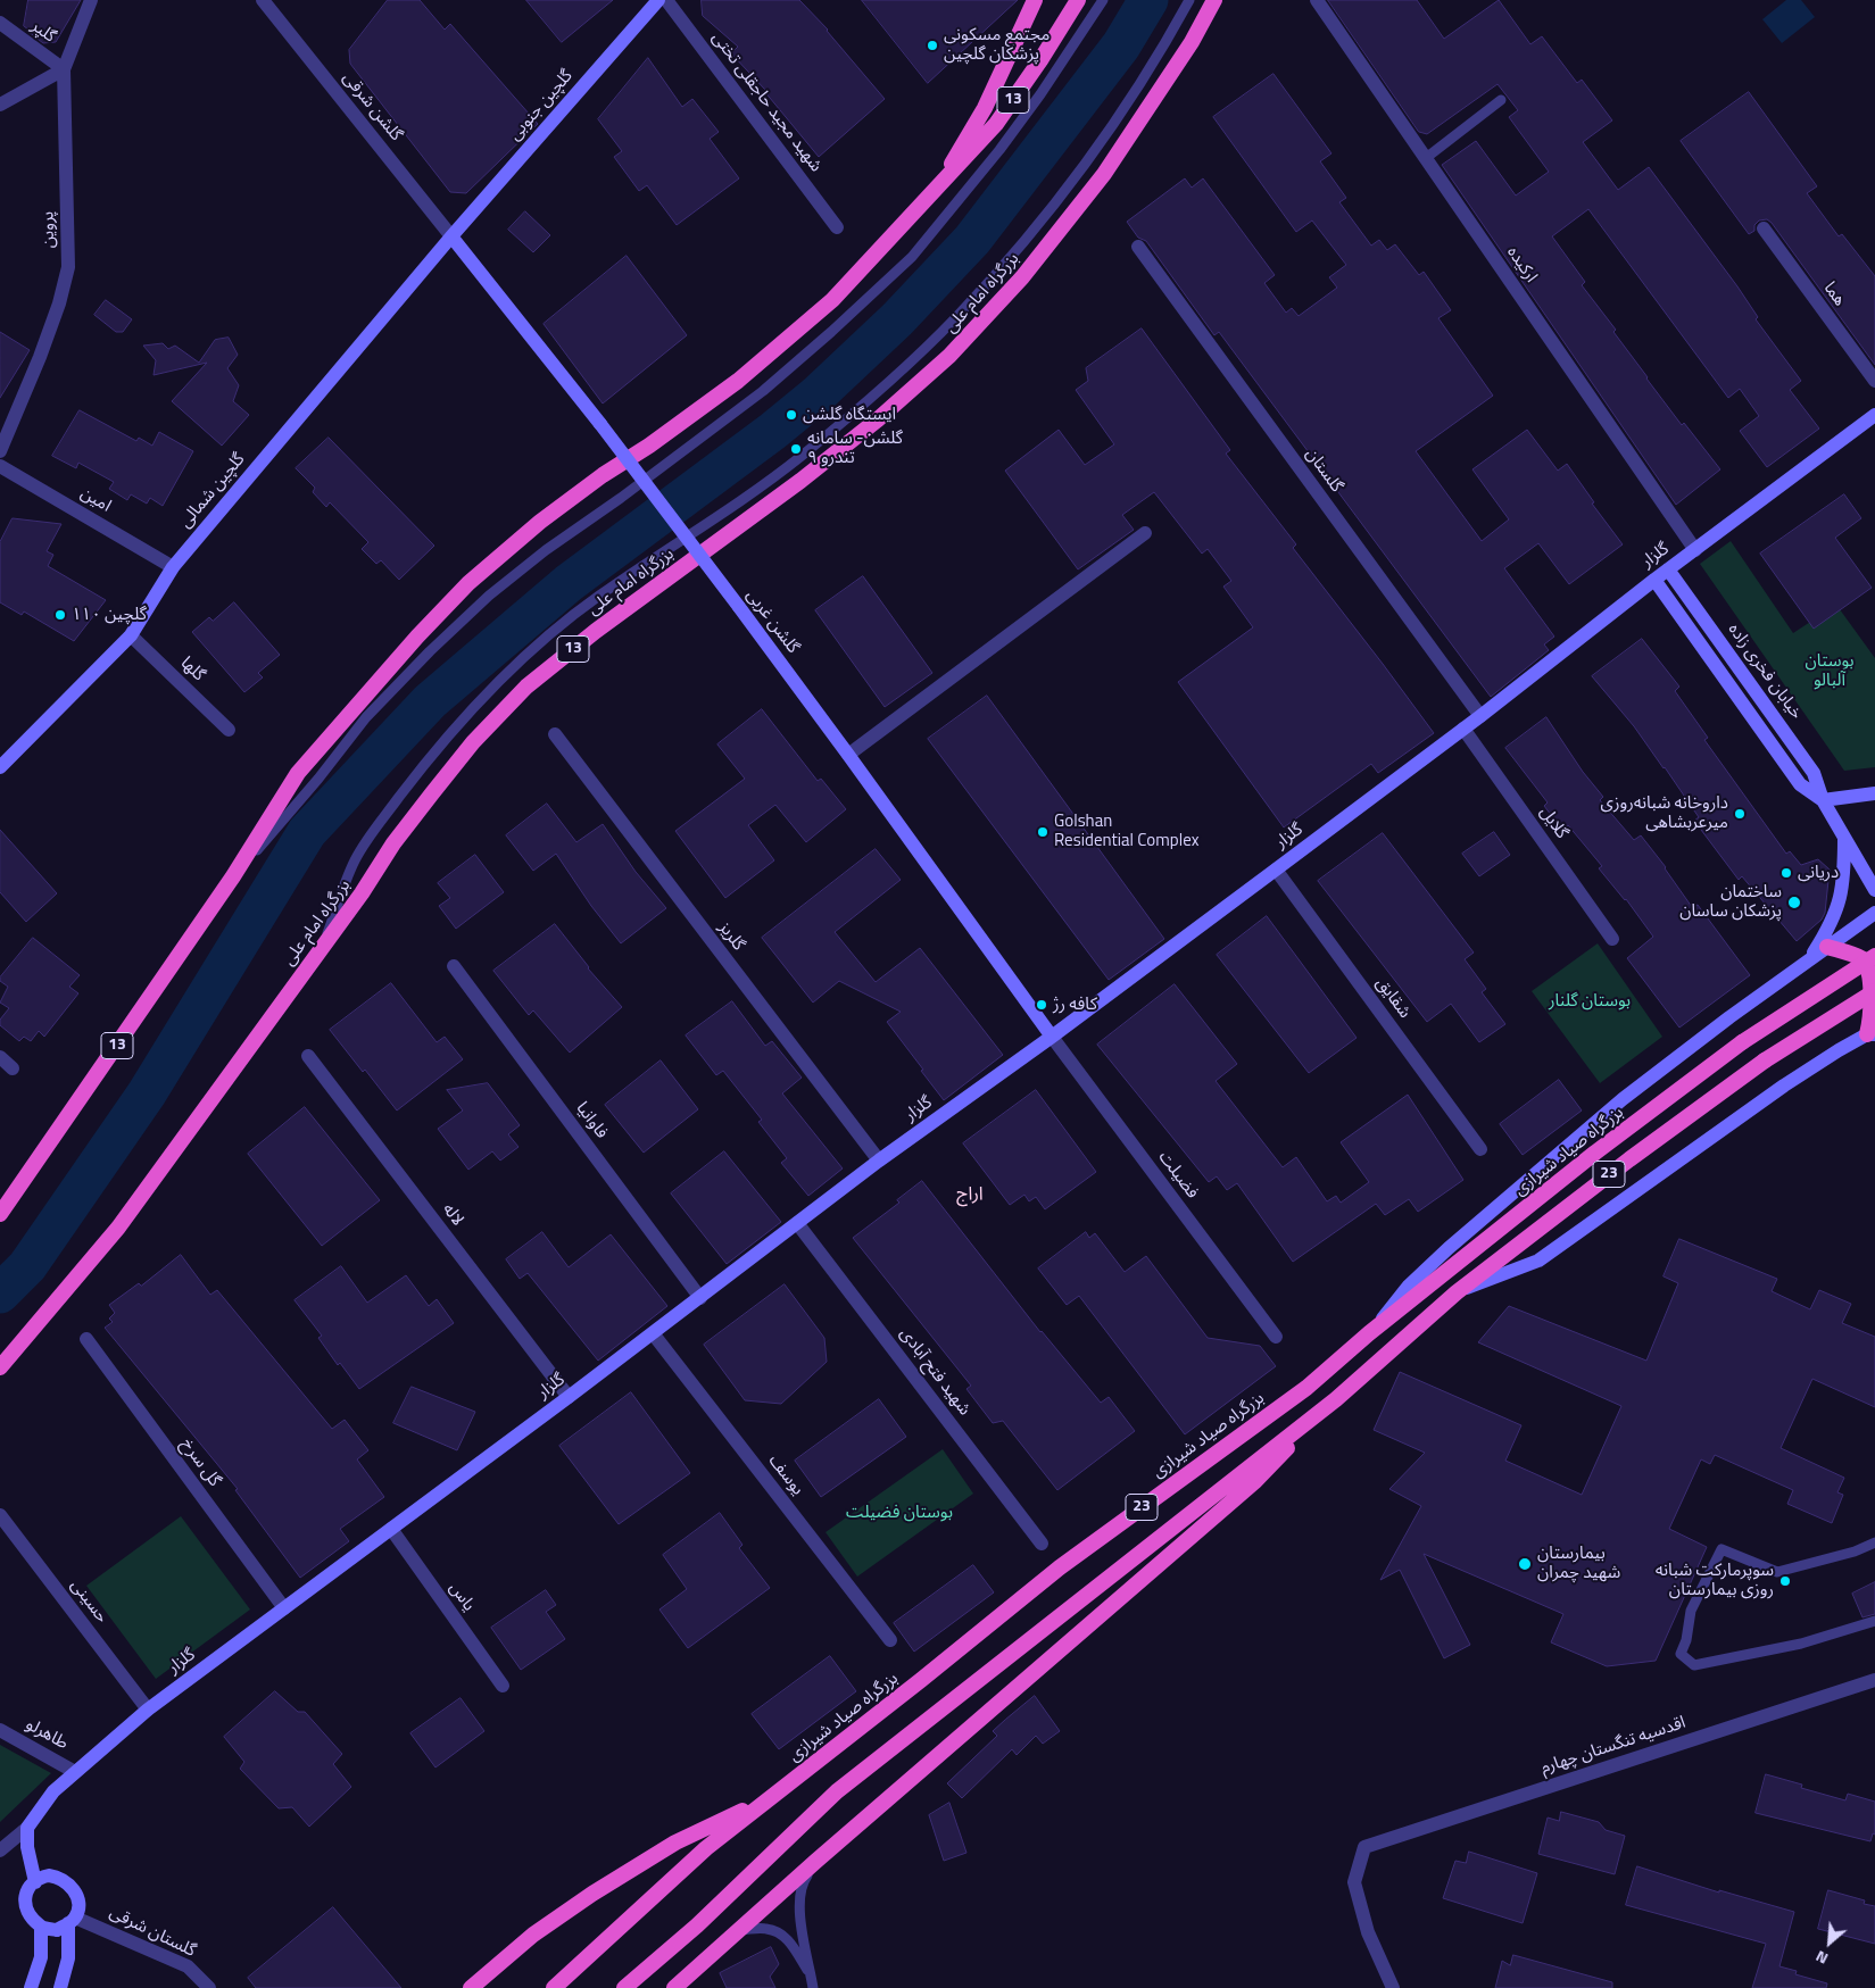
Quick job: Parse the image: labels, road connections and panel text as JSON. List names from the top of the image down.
{
  "streets": {
    "highway": [
      "13",
      "بزرگراه امام علی",
      "بزرگراه صیاد شیرازی",
      "23"
    ],
    "main road": [
      "گلچین جنوبی",
      "گلچین شمالی",
      "گلزار",
      "گلشن غربی",
      "خیابان فخری زاده"
    ],
    "street": [
      "گلپر",
      "شهید مجید حاجقلی تختی",
      "گلشن شرقی",
      "پروین",
      "ارکیده",
      "هما",
      "گلستان",
      "امین",
      "گلها",
      "گلایل",
      "گلریز",
      "شقایق",
      "فاوانیا",
      "فضیلت",
      "لاله",
      "شهید فتح آبادی",
      "گل سرخ",
      "یوسف",
      "یاس",
      "حسینی",
      "طاهرلو",
      "اقدسیه تنگستان چهارم",
      "گلستان شرقی"
    ]
  },
  "crossings": [
    ["گلپر", "پروین"],
    ["گلچین جنوبی", "گلشن شرقی"],
    ["گلچین جنوبی", "گلچین شمالی"],
    ["گلچین جنوبی", "گلشن غربی"],
    ["گلشن شرقی", "گلچین شمالی"],
    ["گلشن شرقی", "گلشن غربی"],
    ["ارکیده", "گلزار"],
    ["گلستان", "گلزار"],
    ["گلچین شمالی", "امین"],
    ["گلچین شمالی", "گلشن غربی"],
    ["گلچین شمالی", "گلها"],
    ["گلزار", "گلشن غربی"],
    ["گلزار", "خیابان فخری زاده"],
    ["گلزار", "گلایل"],
    ["گلزار", "گلریز"],
    ["گلزار", "شقایق"],
    ["گلزار", "فاوانیا"],
    ["گلزار", "فضیلت"],
    ["گلزار", "لاله"],
    ["گلزار", "شهید فتح آبادی"],
    ["گلزار", "گل سرخ"],
    ["گلزار", "یوسف"],
    ["گلزار", "یاس"],
    ["گلزار", "حسینی"],
    ["گلزار", "طاهرلو"],
    ["گلشن غربی", "فضیلت"]
  ],
  "districts": ["اراج"],
  "parks": ["بوستان آلبالو", "بوستان گلنار", "بوستان فضیلت"],
  "places": [
    "مجتمع مسکونی پزشکان گلچین",
    "ایستگاه گلشن",
    "گلشن- سامانه ۹ تندرو",
    "گلچین ۱۱۰",
    "داروخانه شبانه‌روزی میرعربشاهی",
    "Golshan Residential Complex",
    "دریانى",
    "ساختمان پزشکان ساسان",
    "کافه رژ",
    "بیمارستان شهید چمران",
    "سوپرمارکت شبانه روزی بیمارستان"
  ],
  "north": "bottom left"
}
